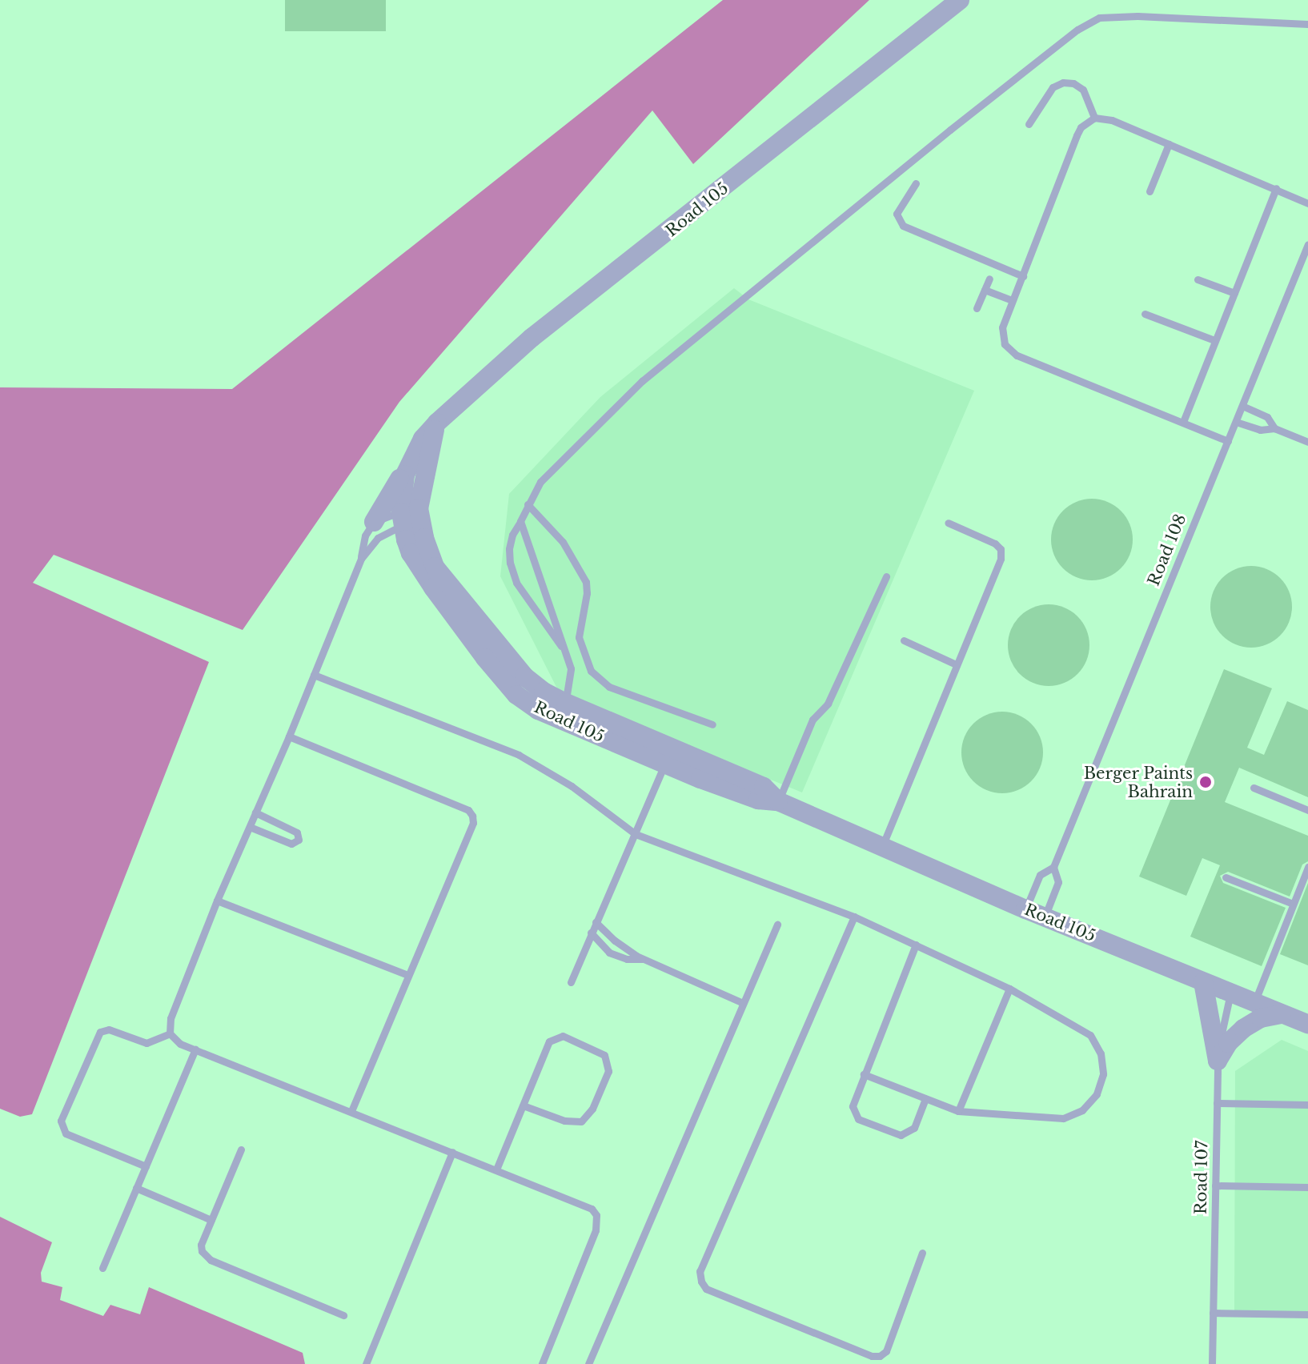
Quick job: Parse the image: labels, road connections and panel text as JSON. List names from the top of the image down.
{
  "streets": {
    "street": ["Road 105"],
    "lane": ["Road 108", "Road 107"]
  },
  "crossings": [
    ["Road 105", "Road 108"],
    ["Road 105", "Road 107"]
  ],
  "places": ["Berger Paints Bahrain"]
}
